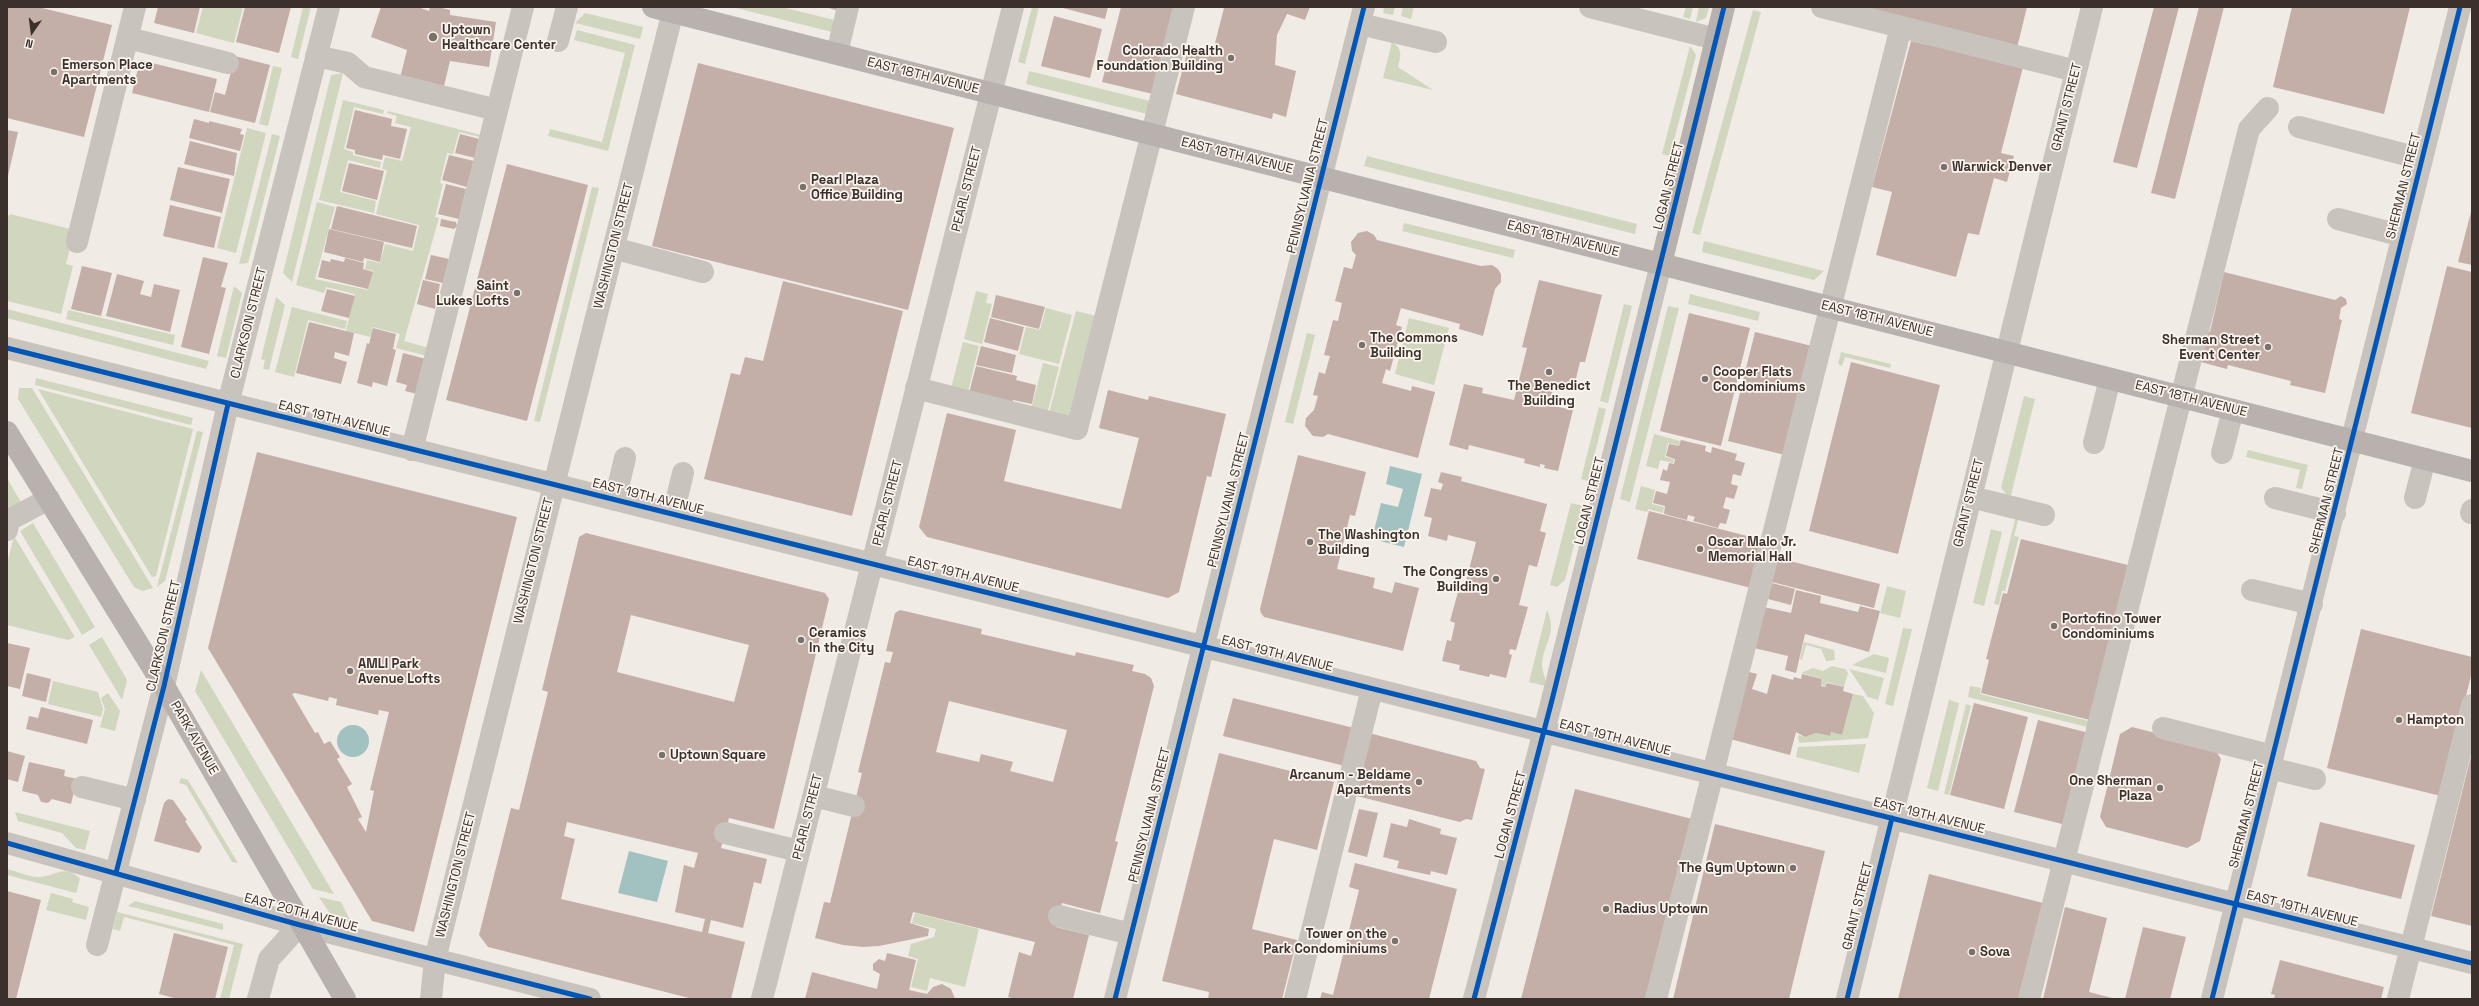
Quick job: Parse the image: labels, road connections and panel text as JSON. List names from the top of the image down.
{
  "streets": {
    "main road": ["EAST 18TH AVENUE", "LOGAN STREET", "PARK AVENUE"],
    "street": [
      "GRANT STREET",
      "PENNSYLVANIA STREET",
      "SHERMAN STREET",
      "PEARL STREET",
      "WASHINGTON STREET",
      "CLARKSON STREET",
      "EAST 19TH AVENUE",
      "EAST 20TH AVENUE"
    ]
  },
  "crossings": [
    ["EAST 18TH AVENUE", "GRANT STREET"],
    ["EAST 18TH AVENUE", "PENNSYLVANIA STREET"],
    ["EAST 18TH AVENUE", "LOGAN STREET"],
    ["EAST 18TH AVENUE", "SHERMAN STREET"],
    ["EAST 18TH AVENUE", "PEARL STREET"],
    ["EAST 18TH AVENUE", "WASHINGTON STREET"],
    ["GRANT STREET", "EAST 19TH AVENUE"],
    ["PENNSYLVANIA STREET", "EAST 19TH AVENUE"],
    ["LOGAN STREET", "EAST 19TH AVENUE"],
    ["SHERMAN STREET", "EAST 19TH AVENUE"],
    ["PEARL STREET", "EAST 19TH AVENUE"],
    ["WASHINGTON STREET", "EAST 19TH AVENUE"],
    ["WASHINGTON STREET", "EAST 20TH AVENUE"],
    ["CLARKSON STREET", "EAST 19TH AVENUE"],
    ["CLARKSON STREET", "PARK AVENUE"],
    ["CLARKSON STREET", "EAST 20TH AVENUE"],
    ["PARK AVENUE", "EAST 20TH AVENUE"]
  ],
  "places": [
    "Uptown Healthcare Center",
    "Colorado Health Foundation Building",
    "Emerson Place Apartments",
    "Warwick Denver",
    "Pearl Plaza Office Building",
    "Saint Lukes Lofts",
    "The Commons Building",
    "Sherman Street Event Center",
    "The Benedict Building",
    "Cooper Flats Condominiums",
    "The Washington Building",
    "Oscar Malo Jr. Memorial Hall",
    "The Congress Building",
    "Portofino Tower Condominiums",
    "Ceramics In the City",
    "AMLI Park Avenue Lofts",
    "Hampton",
    "Uptown Square",
    "Arcanum - Beldame Apartments",
    "One Sherman Plaza",
    "The Gym Uptown",
    "Radius Uptown",
    "Tower on the Park Condominiums",
    "Sova"
  ],
  "north": "bottom"
}
